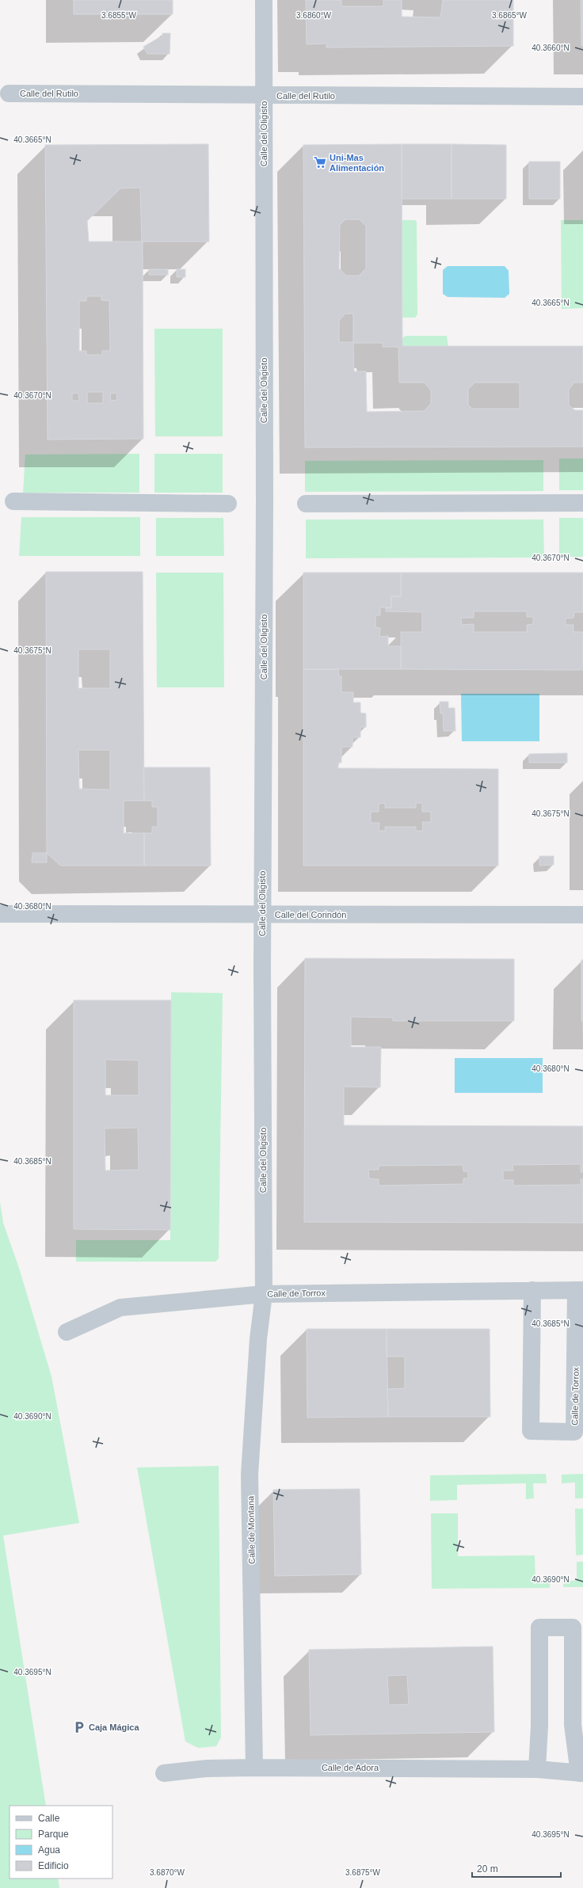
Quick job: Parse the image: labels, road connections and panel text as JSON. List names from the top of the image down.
{
  "streets": {
    "street": [
      "Calle del Rutilo",
      "Calle del Oligisto",
      "Calle del Corindón",
      "Calle de Torrox",
      "Calle de Montana",
      "Calle de Adora"
    ]
  },
  "crossings": [
    ["Calle del Rutilo", "Calle del Oligisto"],
    ["Calle del Oligisto", "Calle del Corindón"],
    ["Calle del Oligisto", "Calle de Torrox"],
    ["Calle del Oligisto", "Calle de Montana"],
    ["Calle de Torrox", "Calle de Montana"],
    ["Calle de Montana", "Calle de Adora"]
  ],
  "places": {
    "supermarket": ["Uni-Mas Alimentación"],
    "parking": ["Caja Mágica"]
  },
  "legend": [
    "Calle",
    "Parque",
    "Agua",
    "Edificio"
  ],
  "scale_bar": "20 m",
  "coordinates": [
    "3.6855°W",
    "3.6860°W",
    "3.6865°W",
    "40.3660°N",
    "40.3665°N",
    "40.3670°N",
    "40.3675°N",
    "40.3680°N",
    "40.3685°N",
    "40.3690°N",
    "40.3695°N",
    "3.6870°W",
    "3.6875°W"
  ]
}
